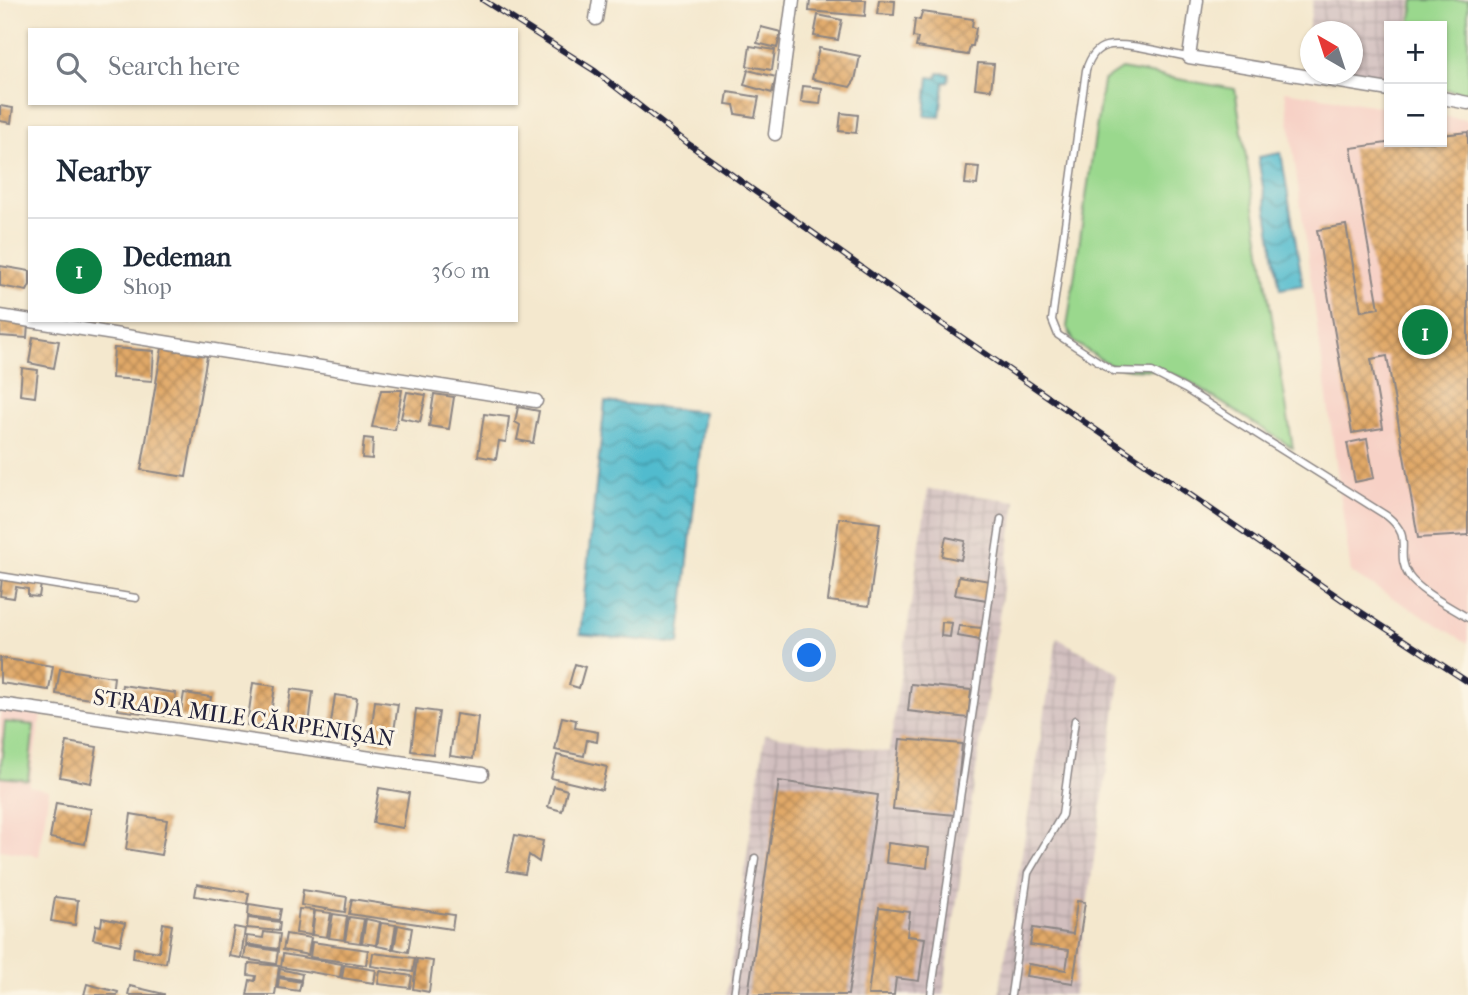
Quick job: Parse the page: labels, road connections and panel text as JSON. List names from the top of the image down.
{
  "streets": {
    "street": ["STRADA MILE CĂRPENIȘAN"]
  },
  "north": "top left",
  "page": {
    "map_buttons": ["+", "−"],
    "search": "Search here",
    "heading": "Nearby",
    "list": [
      {
        "mark": "1",
        "name": "Dedeman",
        "note": "Shop",
        "value": "360 m"
      }
    ],
    "pins": "1"
  }
}
